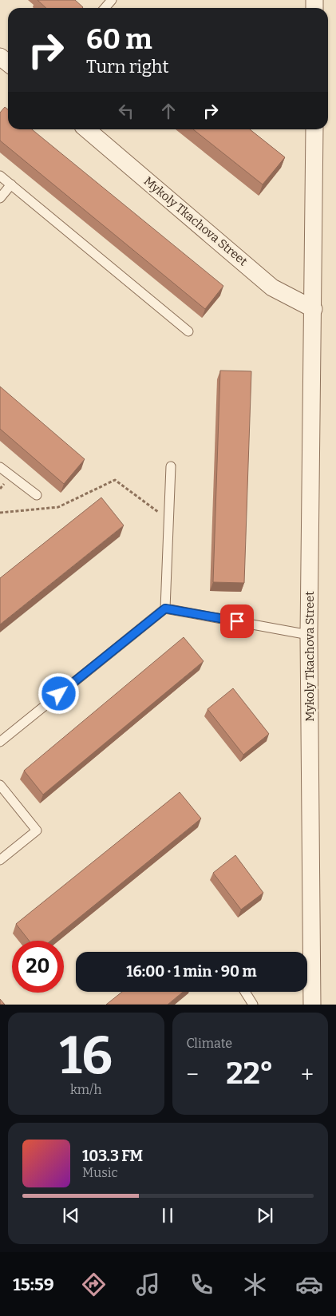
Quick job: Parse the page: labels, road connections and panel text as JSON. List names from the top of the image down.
{
  "streets": {
    "street": ["Mykoly Tkachova Street"]
  },
  "page": {
    "turn": ["60 m", "Turn right"],
    "limit": "20",
    "trip": "16:00 · 1 min · 90 m",
    "tile": [
      ["16", "km/h"],
      "Climate"
    ],
    "heat": ["−", "22°", "+"],
    "song": ["103.3 FM", "Music"],
    "tabs": "15:59"
  }
}
